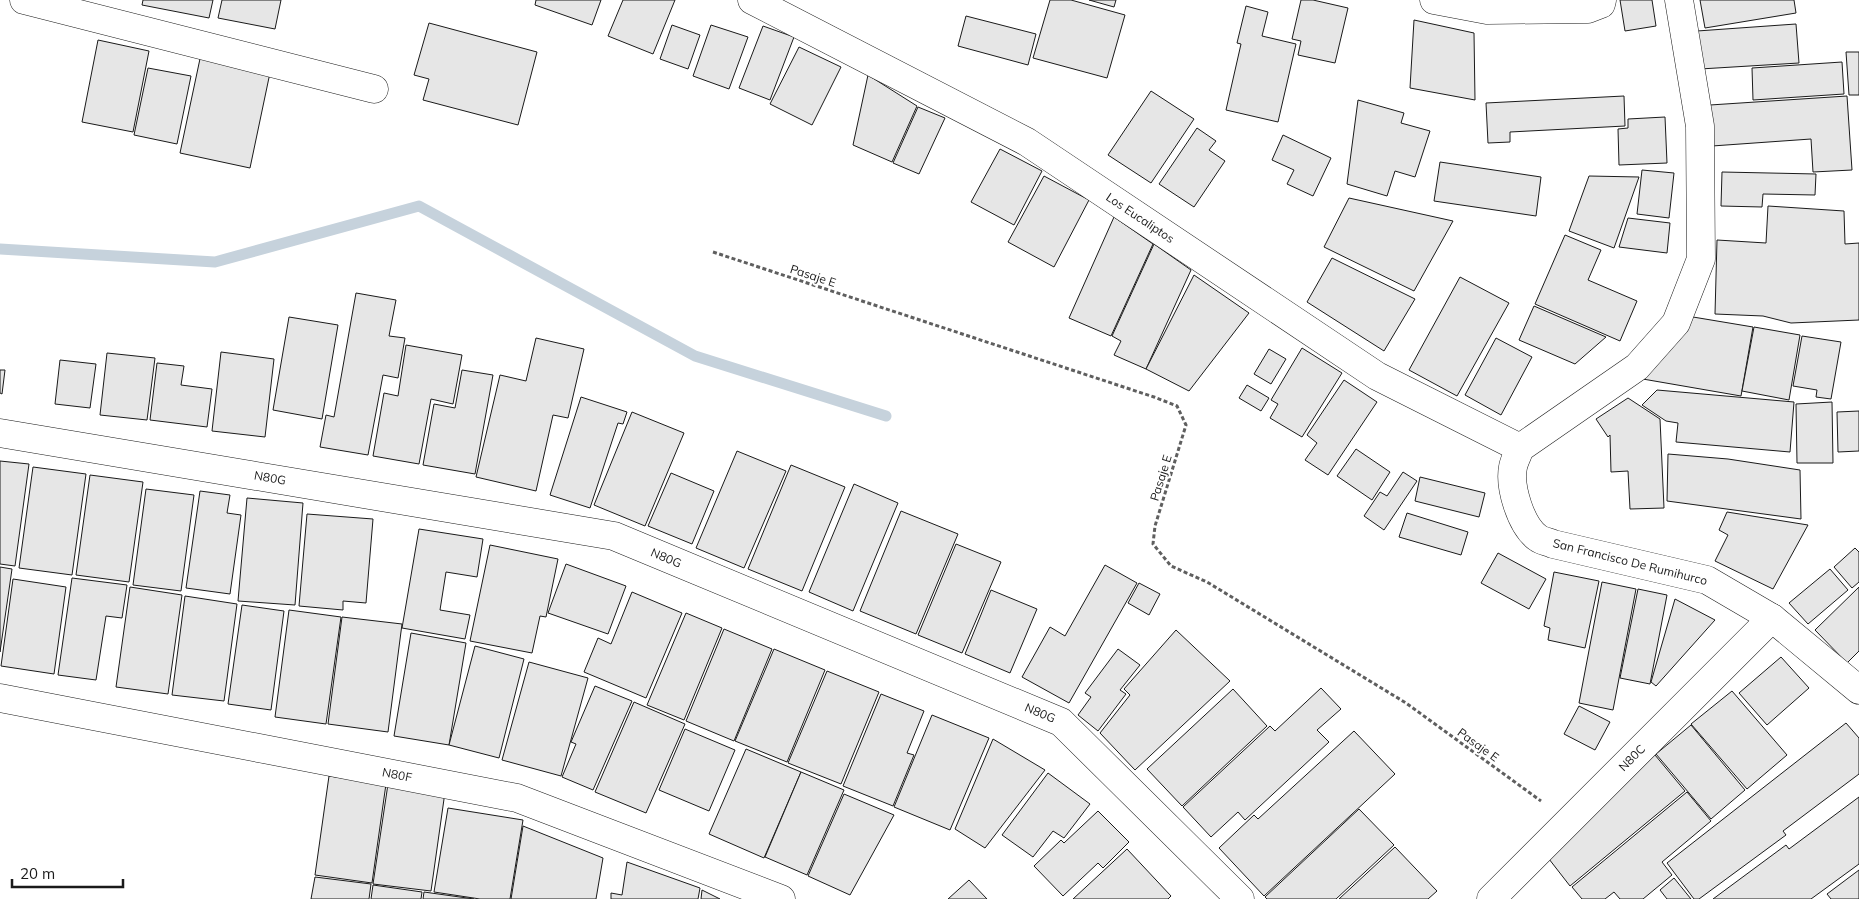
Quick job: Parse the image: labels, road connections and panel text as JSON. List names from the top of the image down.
{
  "streets": {
    "street": [
      "Los Eucaliptos",
      "N80G",
      "San Francisco De Rumihurco",
      "N80C",
      "N80F"
    ],
    "path": ["Pasaje E"]
  },
  "crossings": [
    ["Los Eucaliptos", "San Francisco De Rumihurco"],
    ["Pasaje E", "N80C"],
    ["San Francisco De Rumihurco", "N80C"]
  ],
  "scale_bar": "20 m"
}
